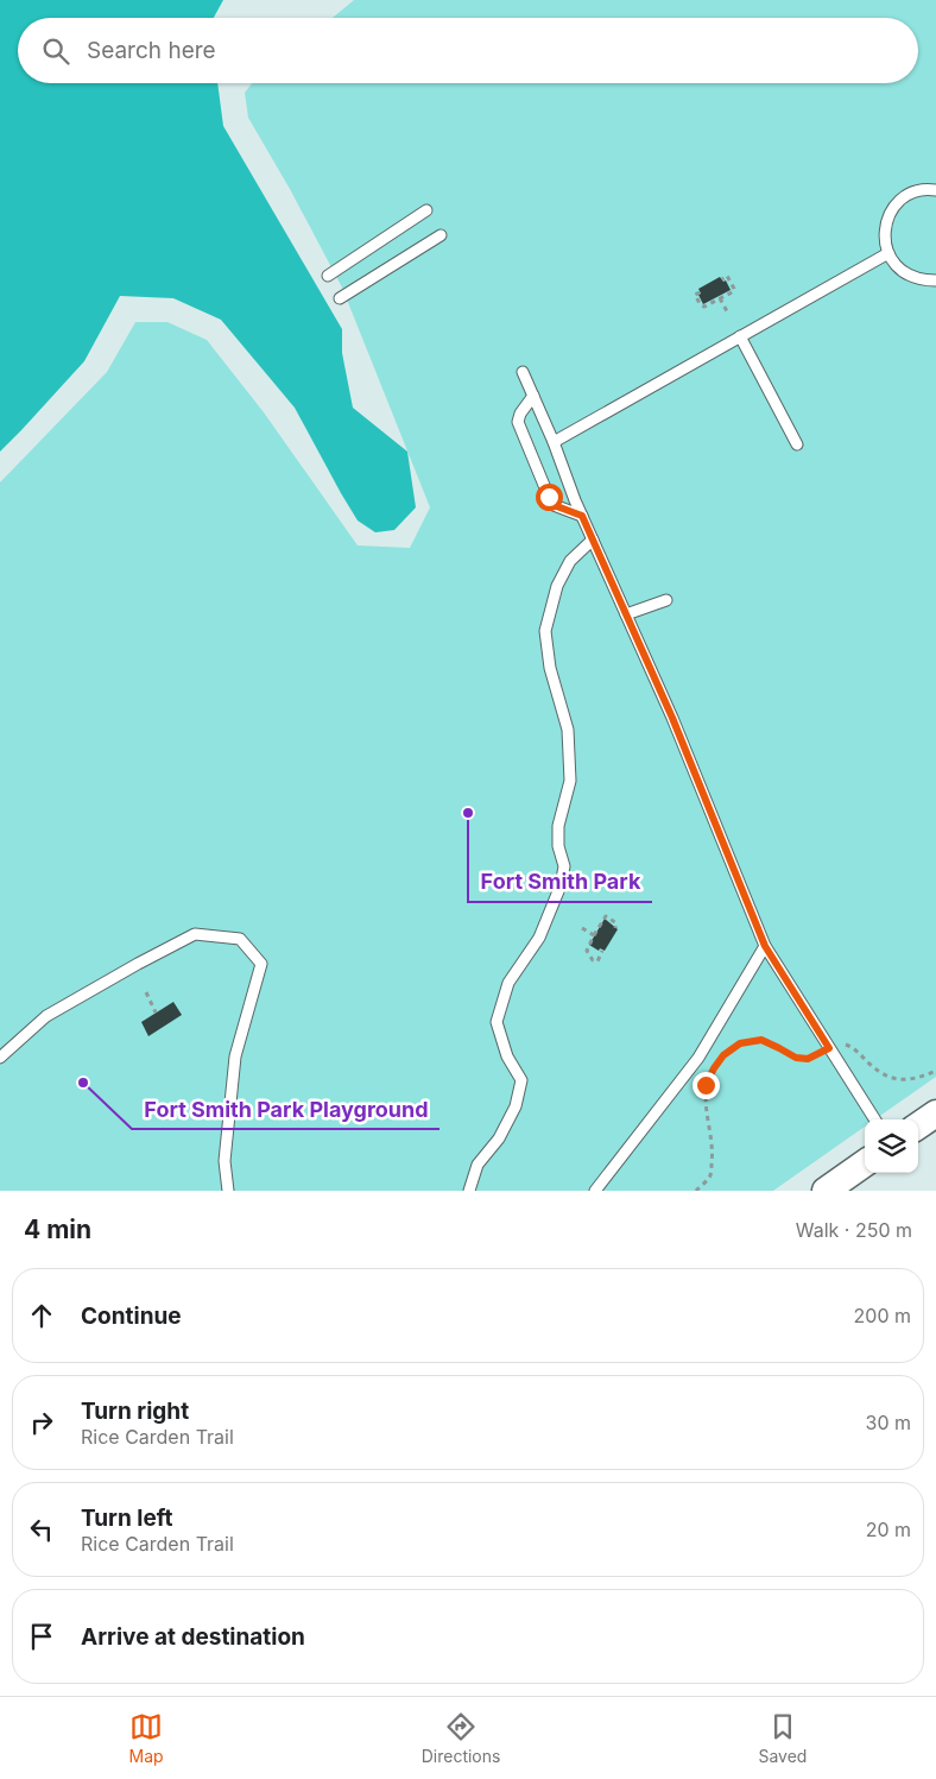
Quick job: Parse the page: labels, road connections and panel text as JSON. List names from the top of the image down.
{
  "places": ["Fort Smith Park", "Fort Smith Park Playground"],
  "page": {
    "search": "Search here",
    "heading": ["4 min", "Walk · 250 m"],
    "list": [
      ["Continue", "200 m"],
      ["Turn right", "Rice Carden Trail", "30 m"],
      ["Turn left", "Rice Carden Trail", "20 m"],
      "Arrive at destination"
    ],
    "nav": ["Map", "Directions", "Saved"]
  }
}
